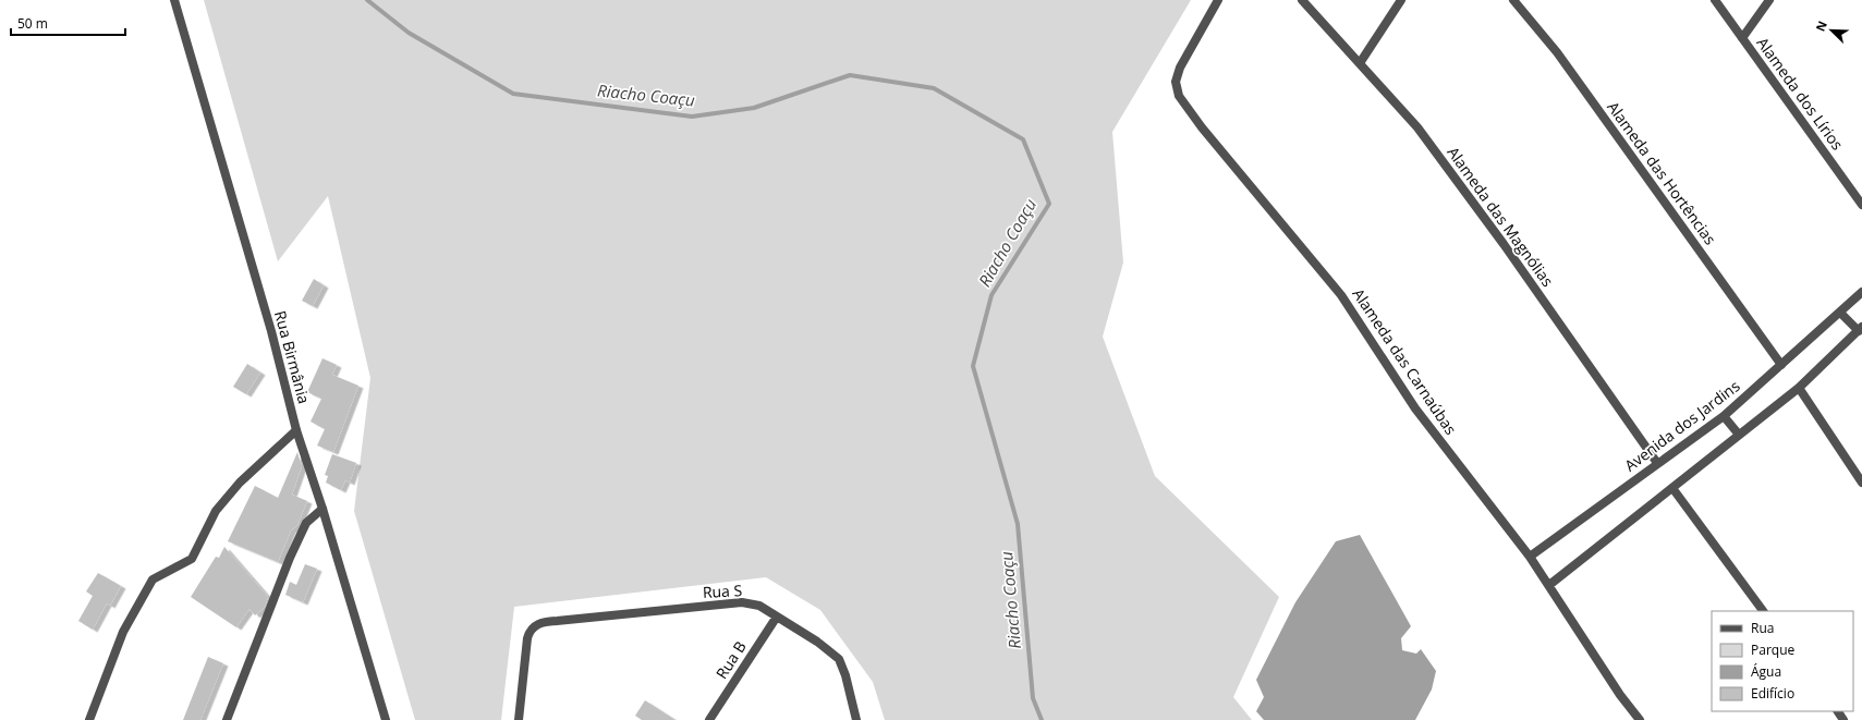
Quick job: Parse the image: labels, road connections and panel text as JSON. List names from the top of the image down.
{
  "streets": {
    "street": [
      "Alameda dos Lírios",
      "Alameda das Hortências",
      "Alameda das Magnólias",
      "Rua Birmânia",
      "Alameda das Carnaúbas",
      "Avenida dos Jardins",
      "Rua S",
      "Rua B"
    ]
  },
  "crossings": [
    ["Alameda das Hortências", "Avenida dos Jardins"],
    ["Alameda das Magnólias", "Avenida dos Jardins"],
    ["Alameda das Carnaúbas", "Avenida dos Jardins"],
    ["Rua S", "Rua B"]
  ],
  "water": ["Riacho Coaçu"],
  "legend": [
    "Rua",
    "Parque",
    "Água",
    "Edifício"
  ],
  "scale_bar": "50 m",
  "north": "top left"
}
